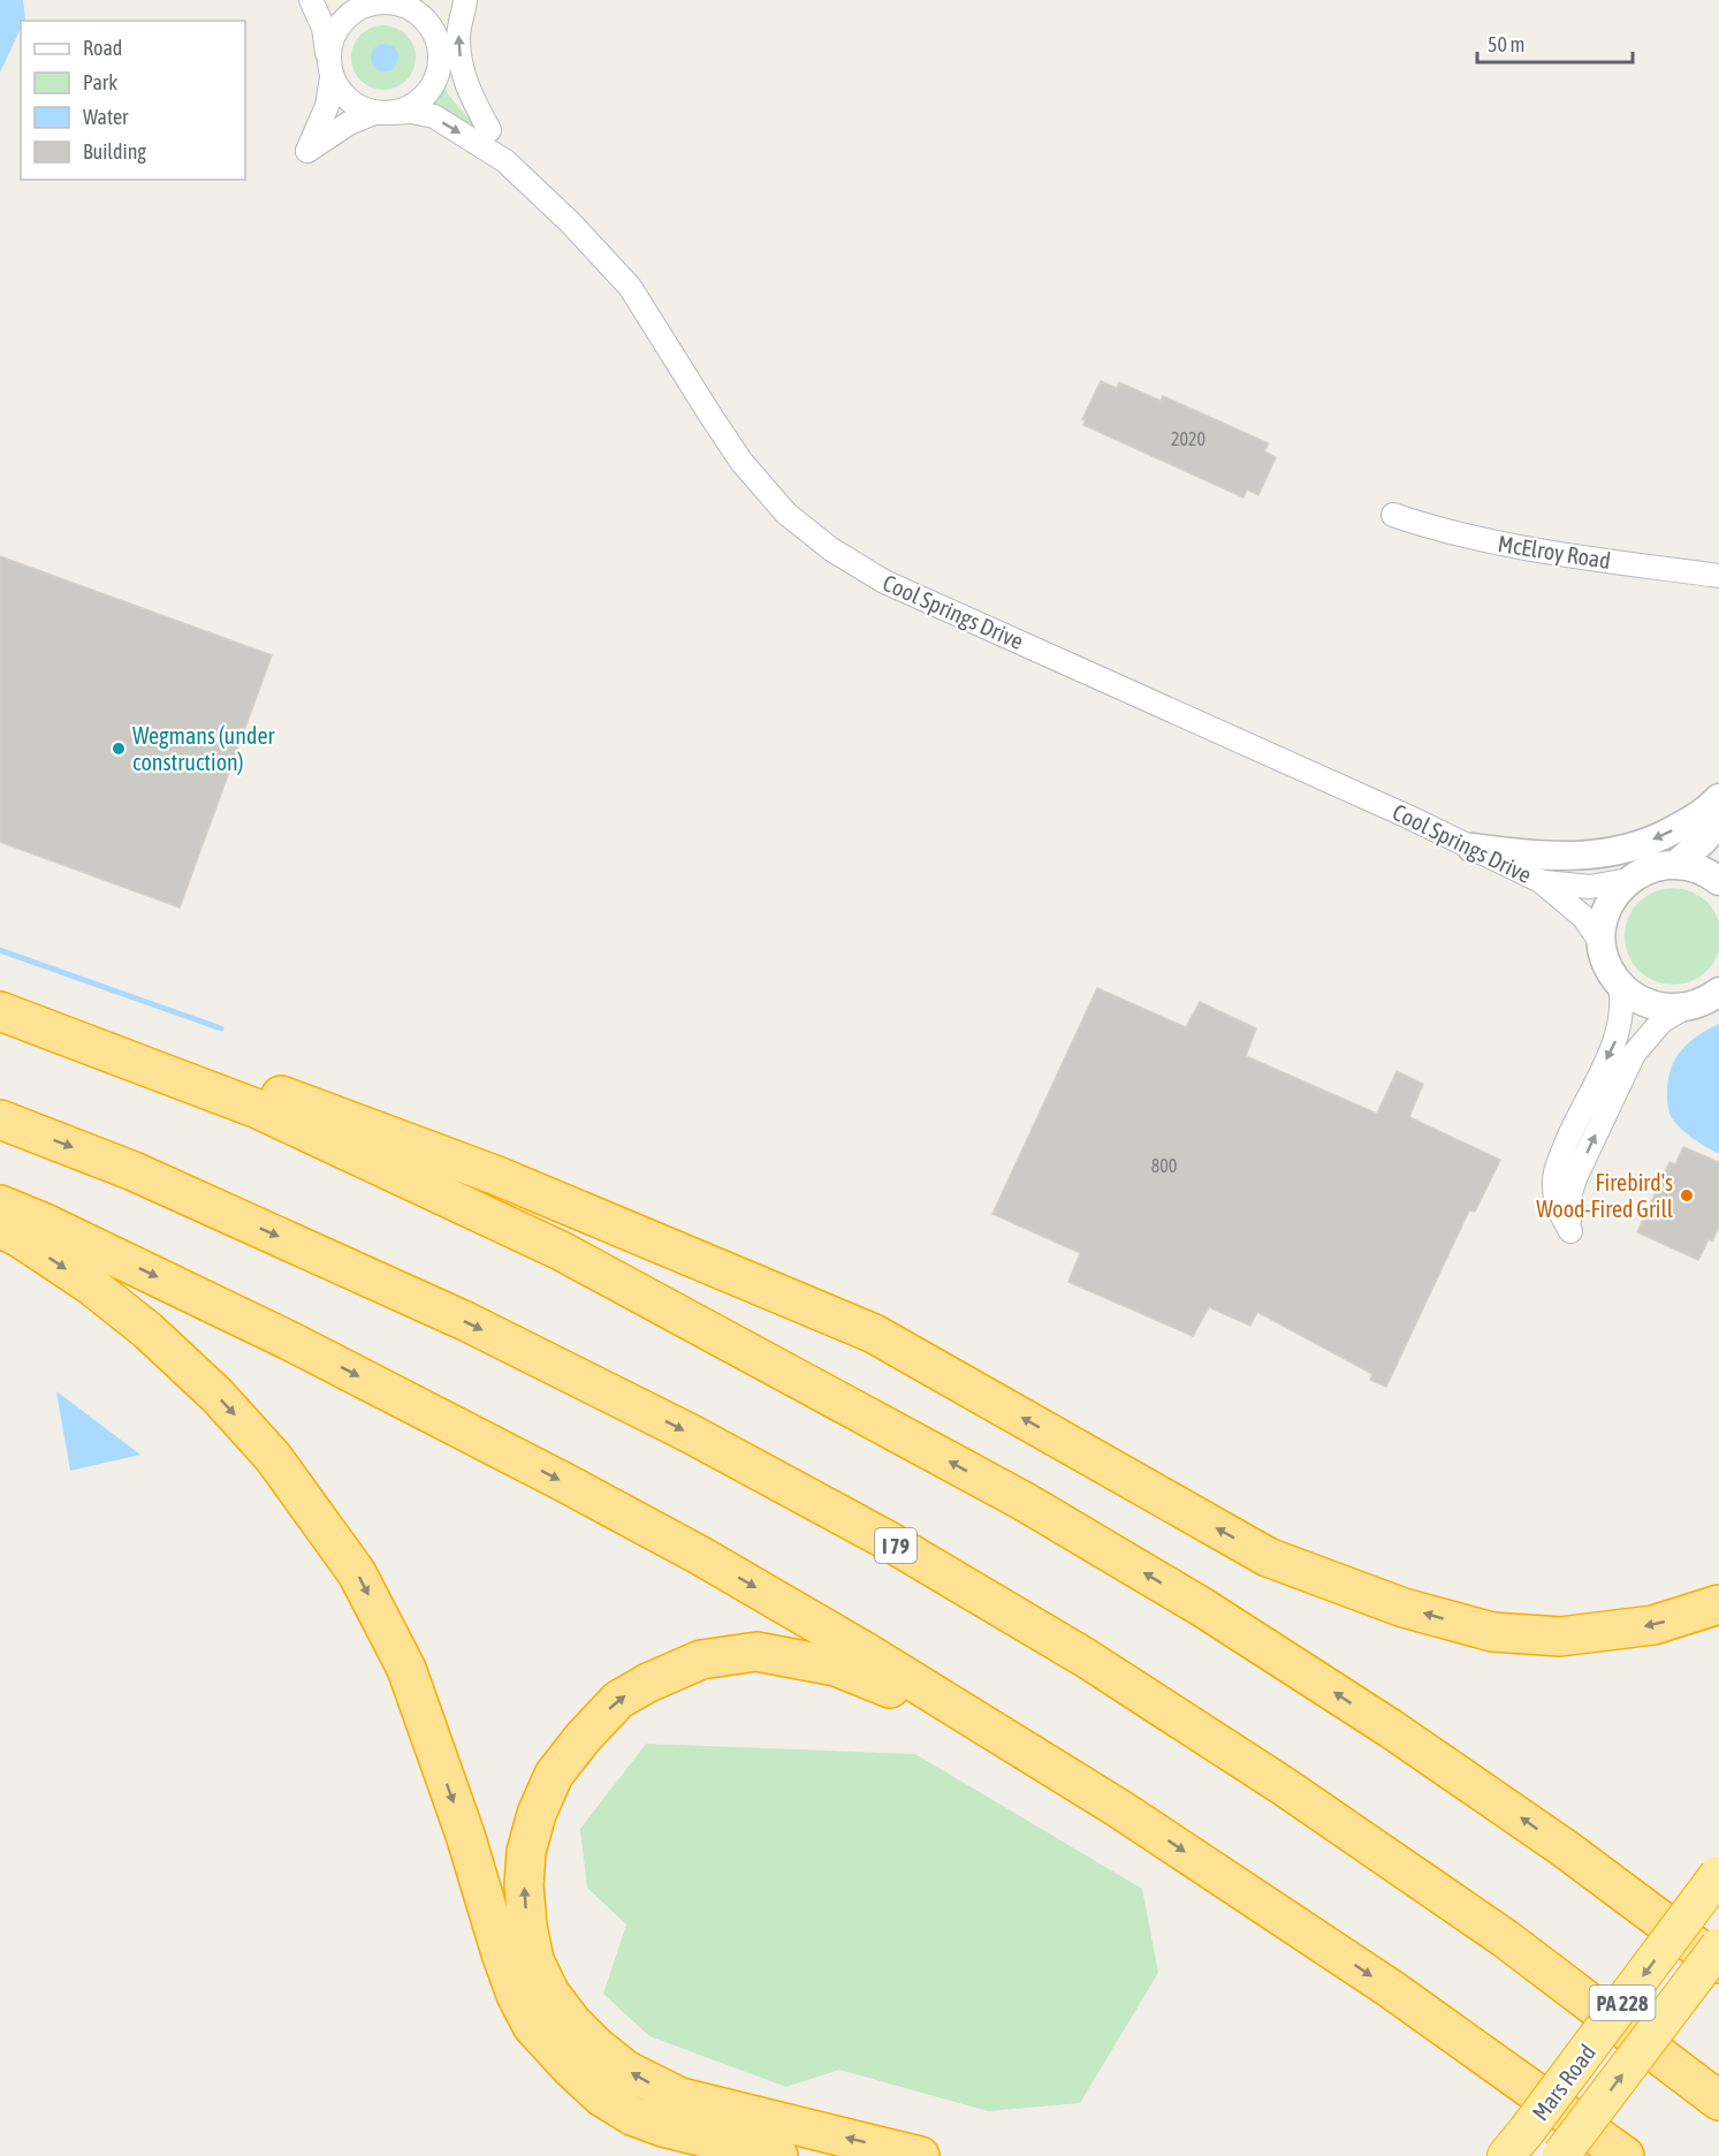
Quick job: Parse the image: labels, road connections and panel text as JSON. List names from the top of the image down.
{
  "streets": {
    "highway": ["I 79", "PA 228", "Mars Road"],
    "street": ["McElroy Road", "Cool Springs Drive"]
  },
  "places": ["Wegmans (under construction)", "Firebird's Wood-Fired Grill"],
  "house_numbers": ["2020", "800"],
  "legend": [
    "Road",
    "Park",
    "Water",
    "Building"
  ],
  "scale_bar": "50 m"
}
